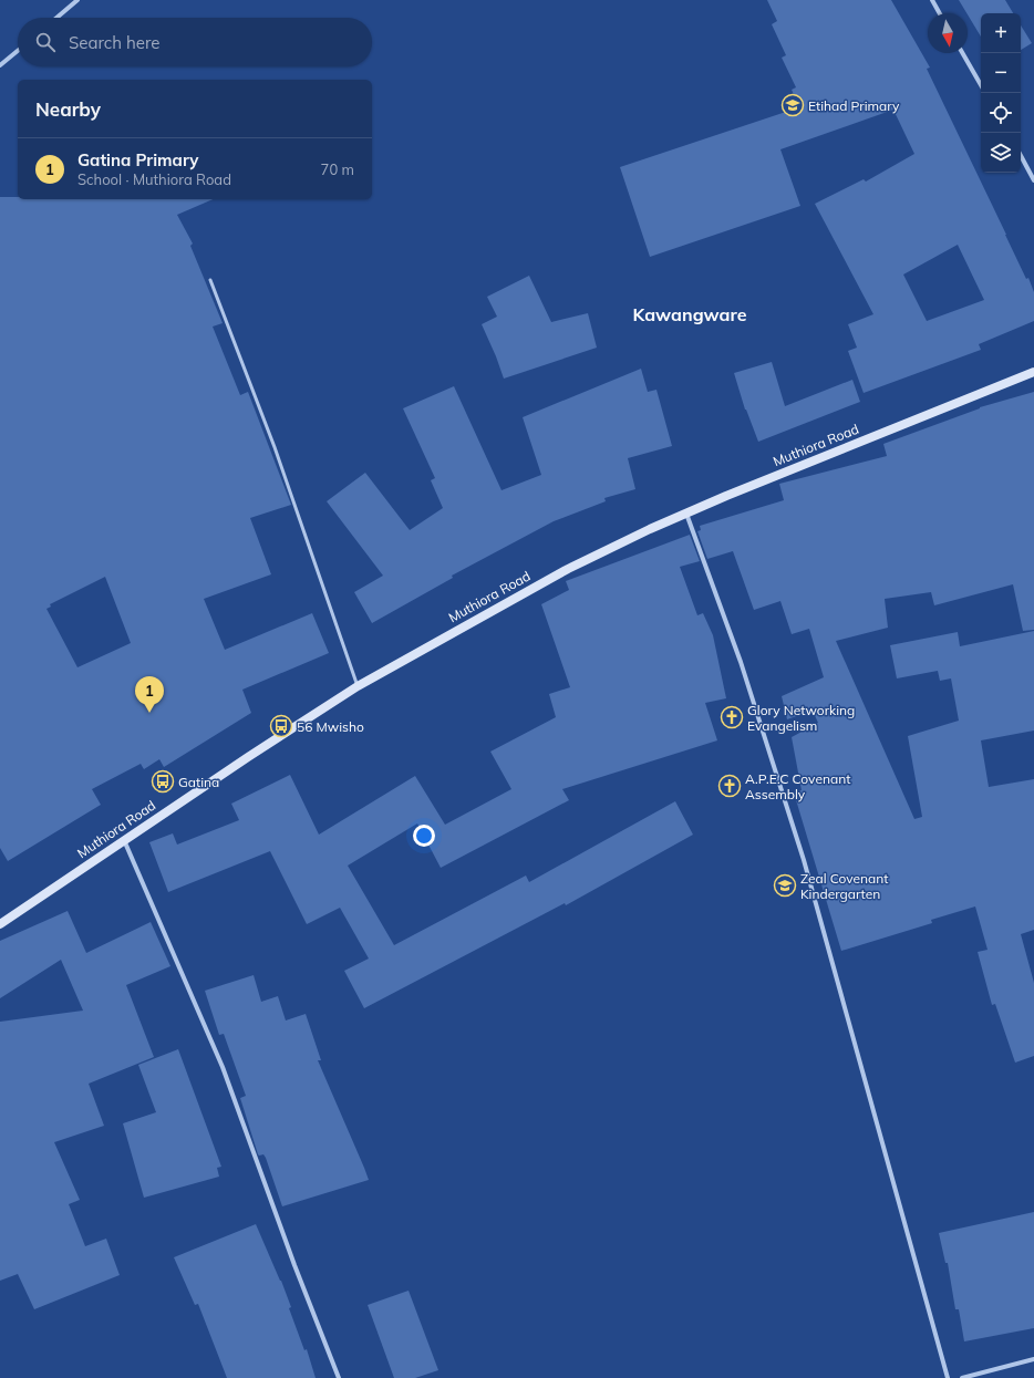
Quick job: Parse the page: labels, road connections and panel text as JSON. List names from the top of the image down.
{
  "streets": {
    "street": ["Muthiora Road"]
  },
  "districts": ["Kawangware"],
  "places": {
    "school or university": ["Etihad Primary", "Zeal Covenant Kindergarten"],
    "church": ["Glory Networking Evangelism", "A.P.E.C Covenant Assembly"],
    "bus stop": ["56 Mwisho", "Gatina"]
  },
  "north": "bottom",
  "page": {
    "map_buttons": ["+", "−"],
    "search": "Search here",
    "heading": "Nearby",
    "list": [
      {
        "mark": "1",
        "name": "Gatina Primary",
        "note": "School · Muthiora Road",
        "value": "70 m"
      }
    ],
    "pins": "1"
  }
}
